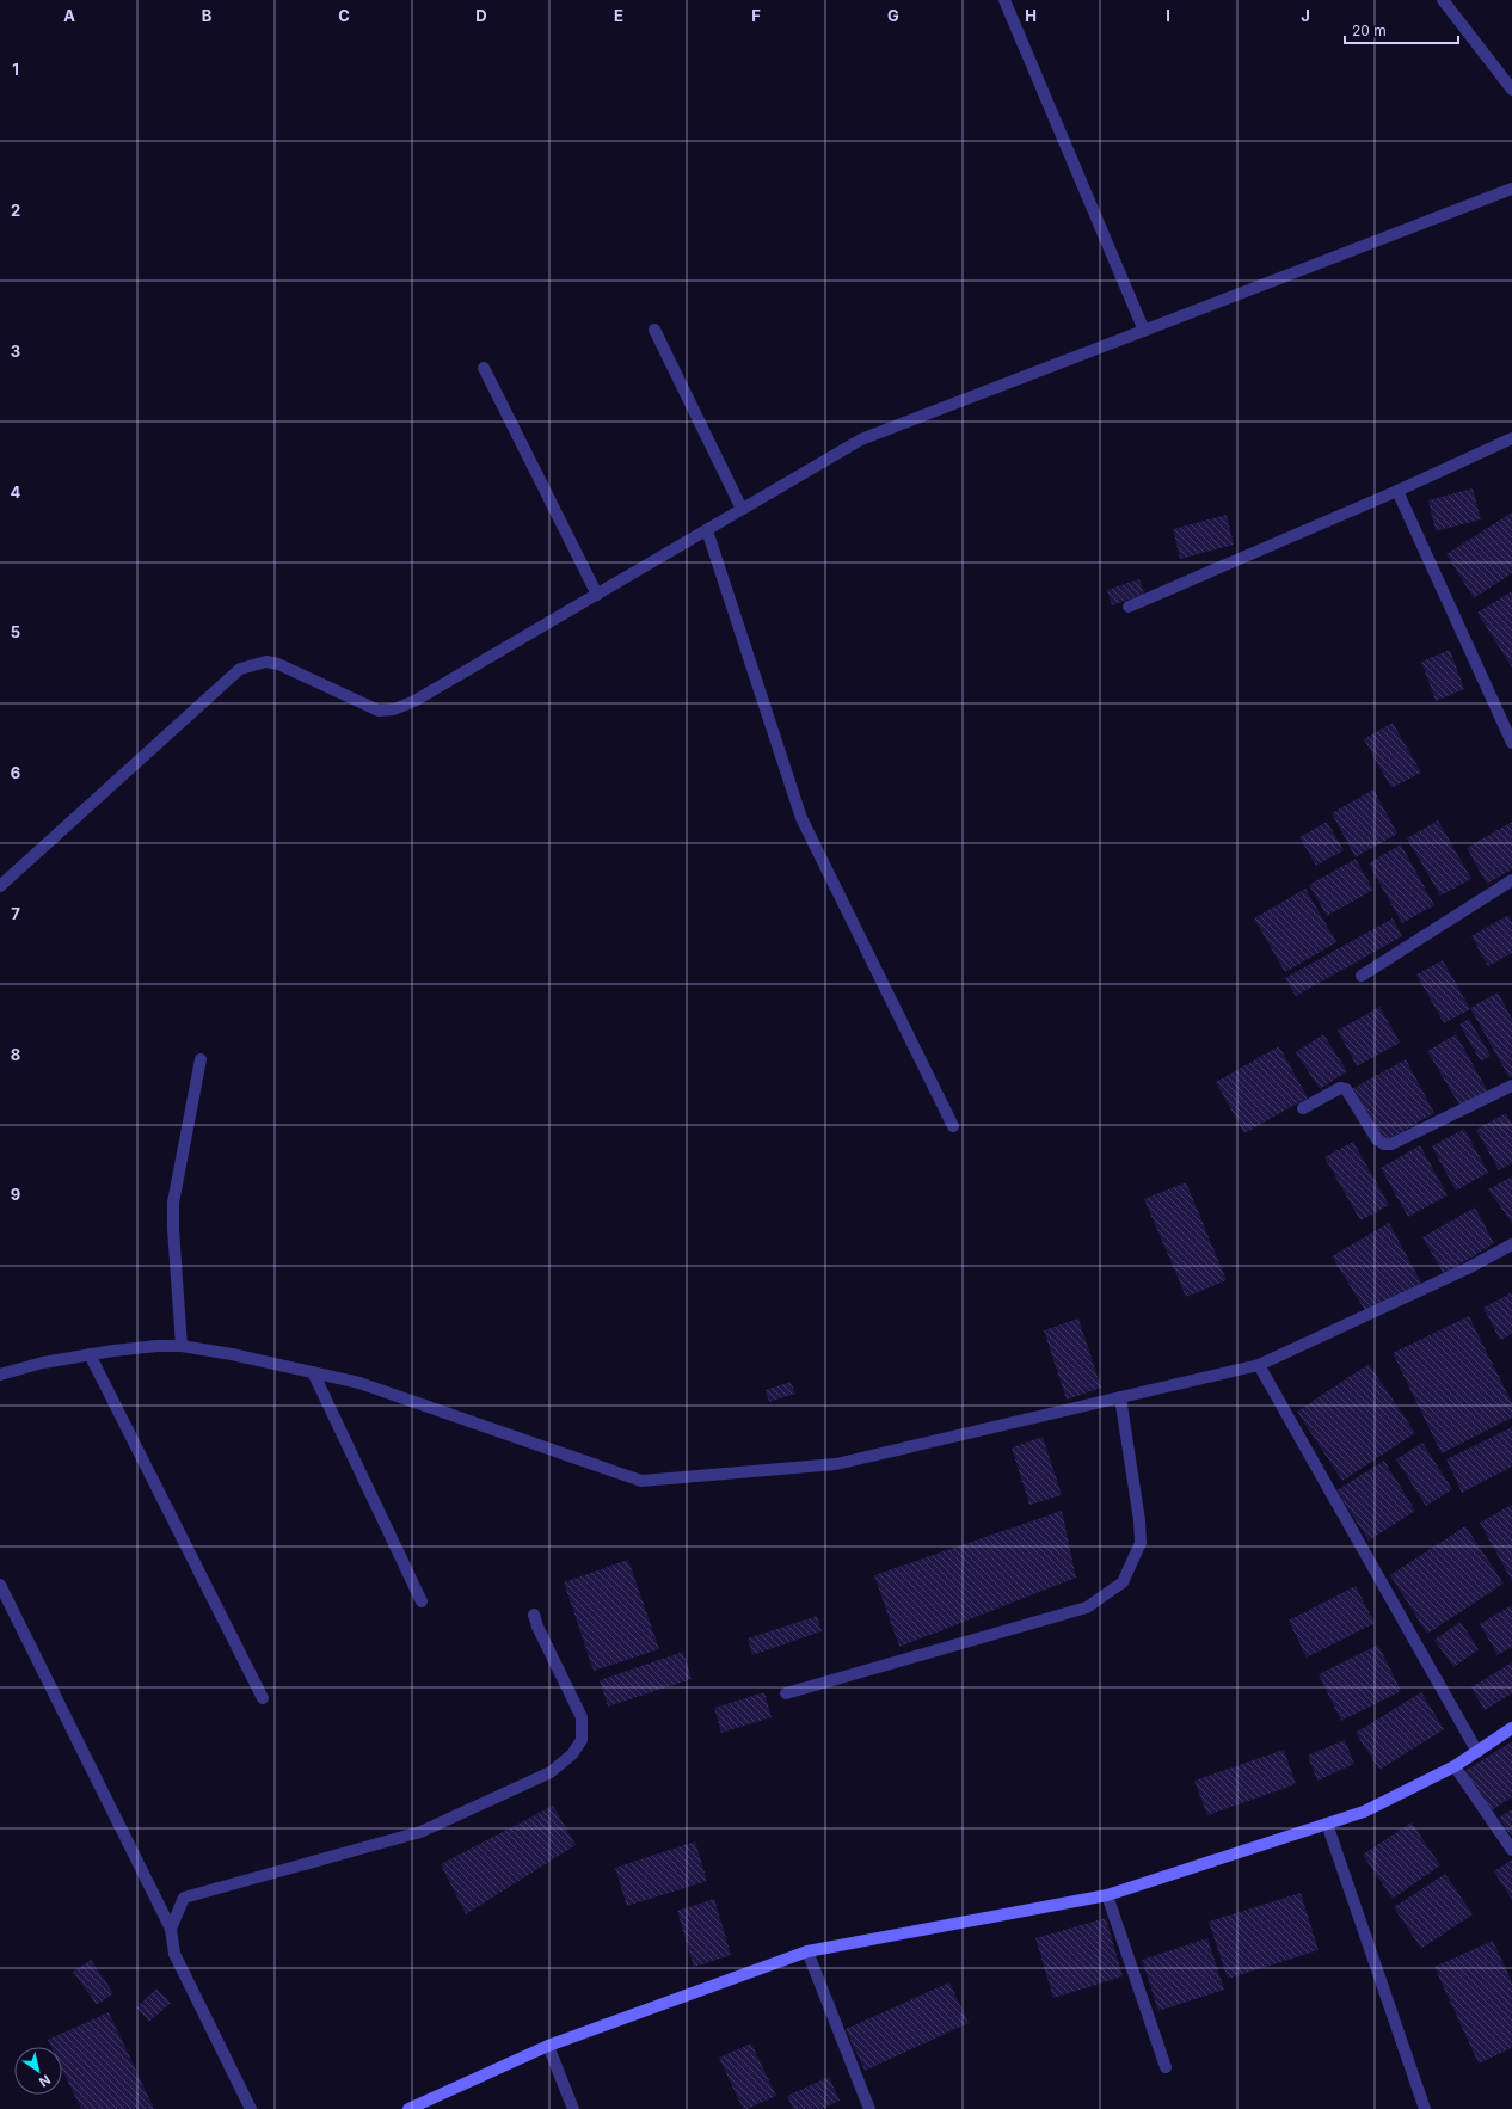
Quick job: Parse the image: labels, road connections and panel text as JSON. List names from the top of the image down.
{
  "scale_bar": "20 m",
  "north": "bottom right",
  "grid": {
    "columns": [
      "A",
      "B",
      "C",
      "D",
      "E",
      "F",
      "G",
      "H",
      "I",
      "J"
    ],
    "rows": [
      "1",
      "2",
      "3",
      "4",
      "5",
      "6",
      "7",
      "8",
      "9"
    ]
  }
}
